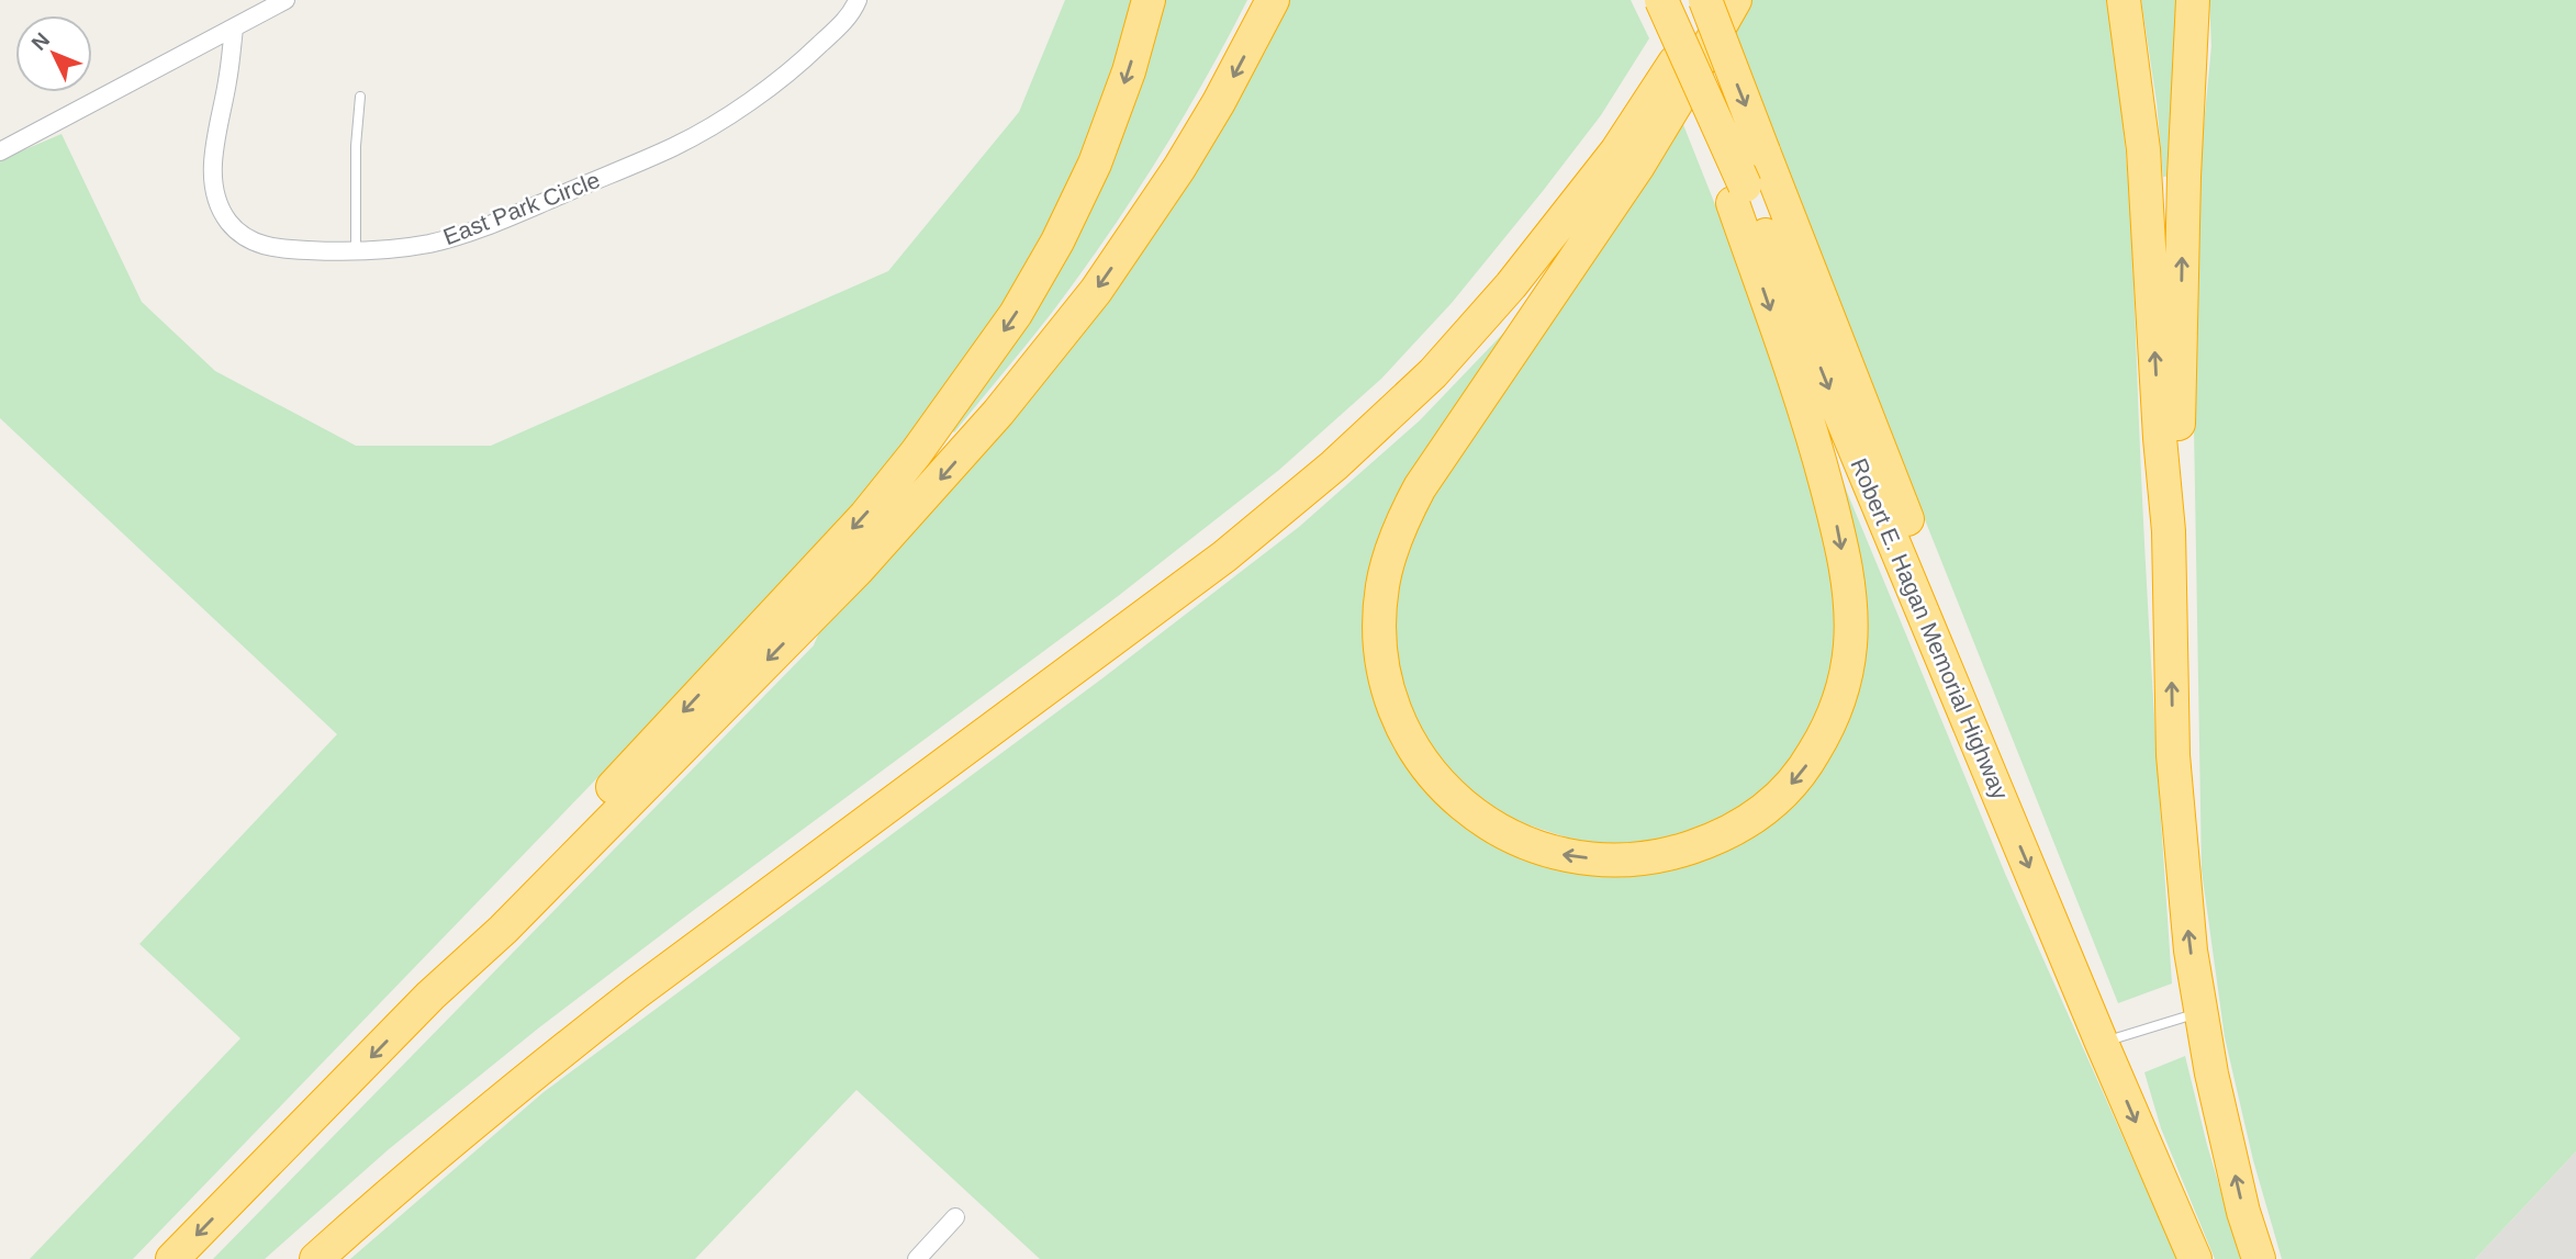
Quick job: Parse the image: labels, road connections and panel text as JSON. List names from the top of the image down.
{
  "streets": {
    "highway": ["Robert E. Hagan Memorial Highway"],
    "street": ["East Park Circle"]
  },
  "north": "top left"
}
